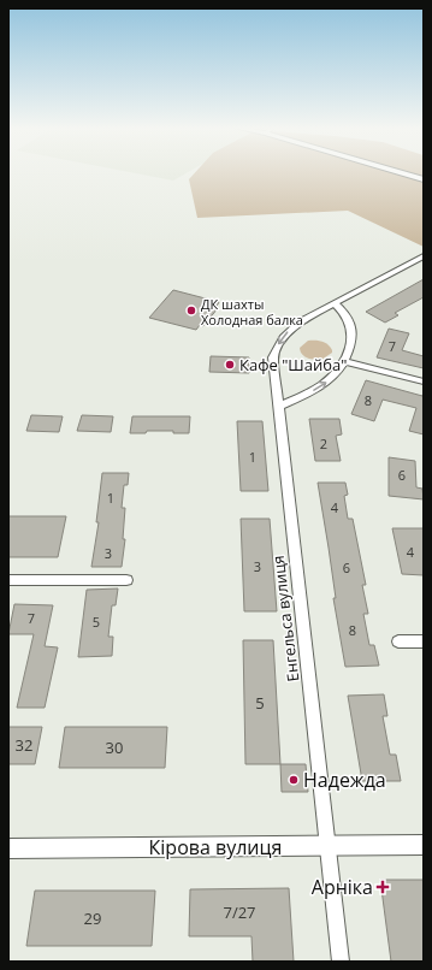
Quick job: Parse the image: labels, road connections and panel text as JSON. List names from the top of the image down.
{
  "streets": {
    "street": ["Енгельса вулиця", "Кірова вулиця"]
  },
  "crossings": [
    ["Енгельса вулиця", "Кірова вулиця"]
  ],
  "places": {
    "other": ["ДК шахты Холодная балка", "Кафе \"Шайба\"", "Надежда"],
    "health": ["Арніка"]
  },
  "house_numbers": [
    "7",
    "8",
    "2",
    "1",
    "6",
    "1",
    "4",
    "4",
    "3",
    "3",
    "6",
    "7",
    "5",
    "8",
    "5",
    "32",
    "30",
    "7/27",
    "29"
  ]
}
